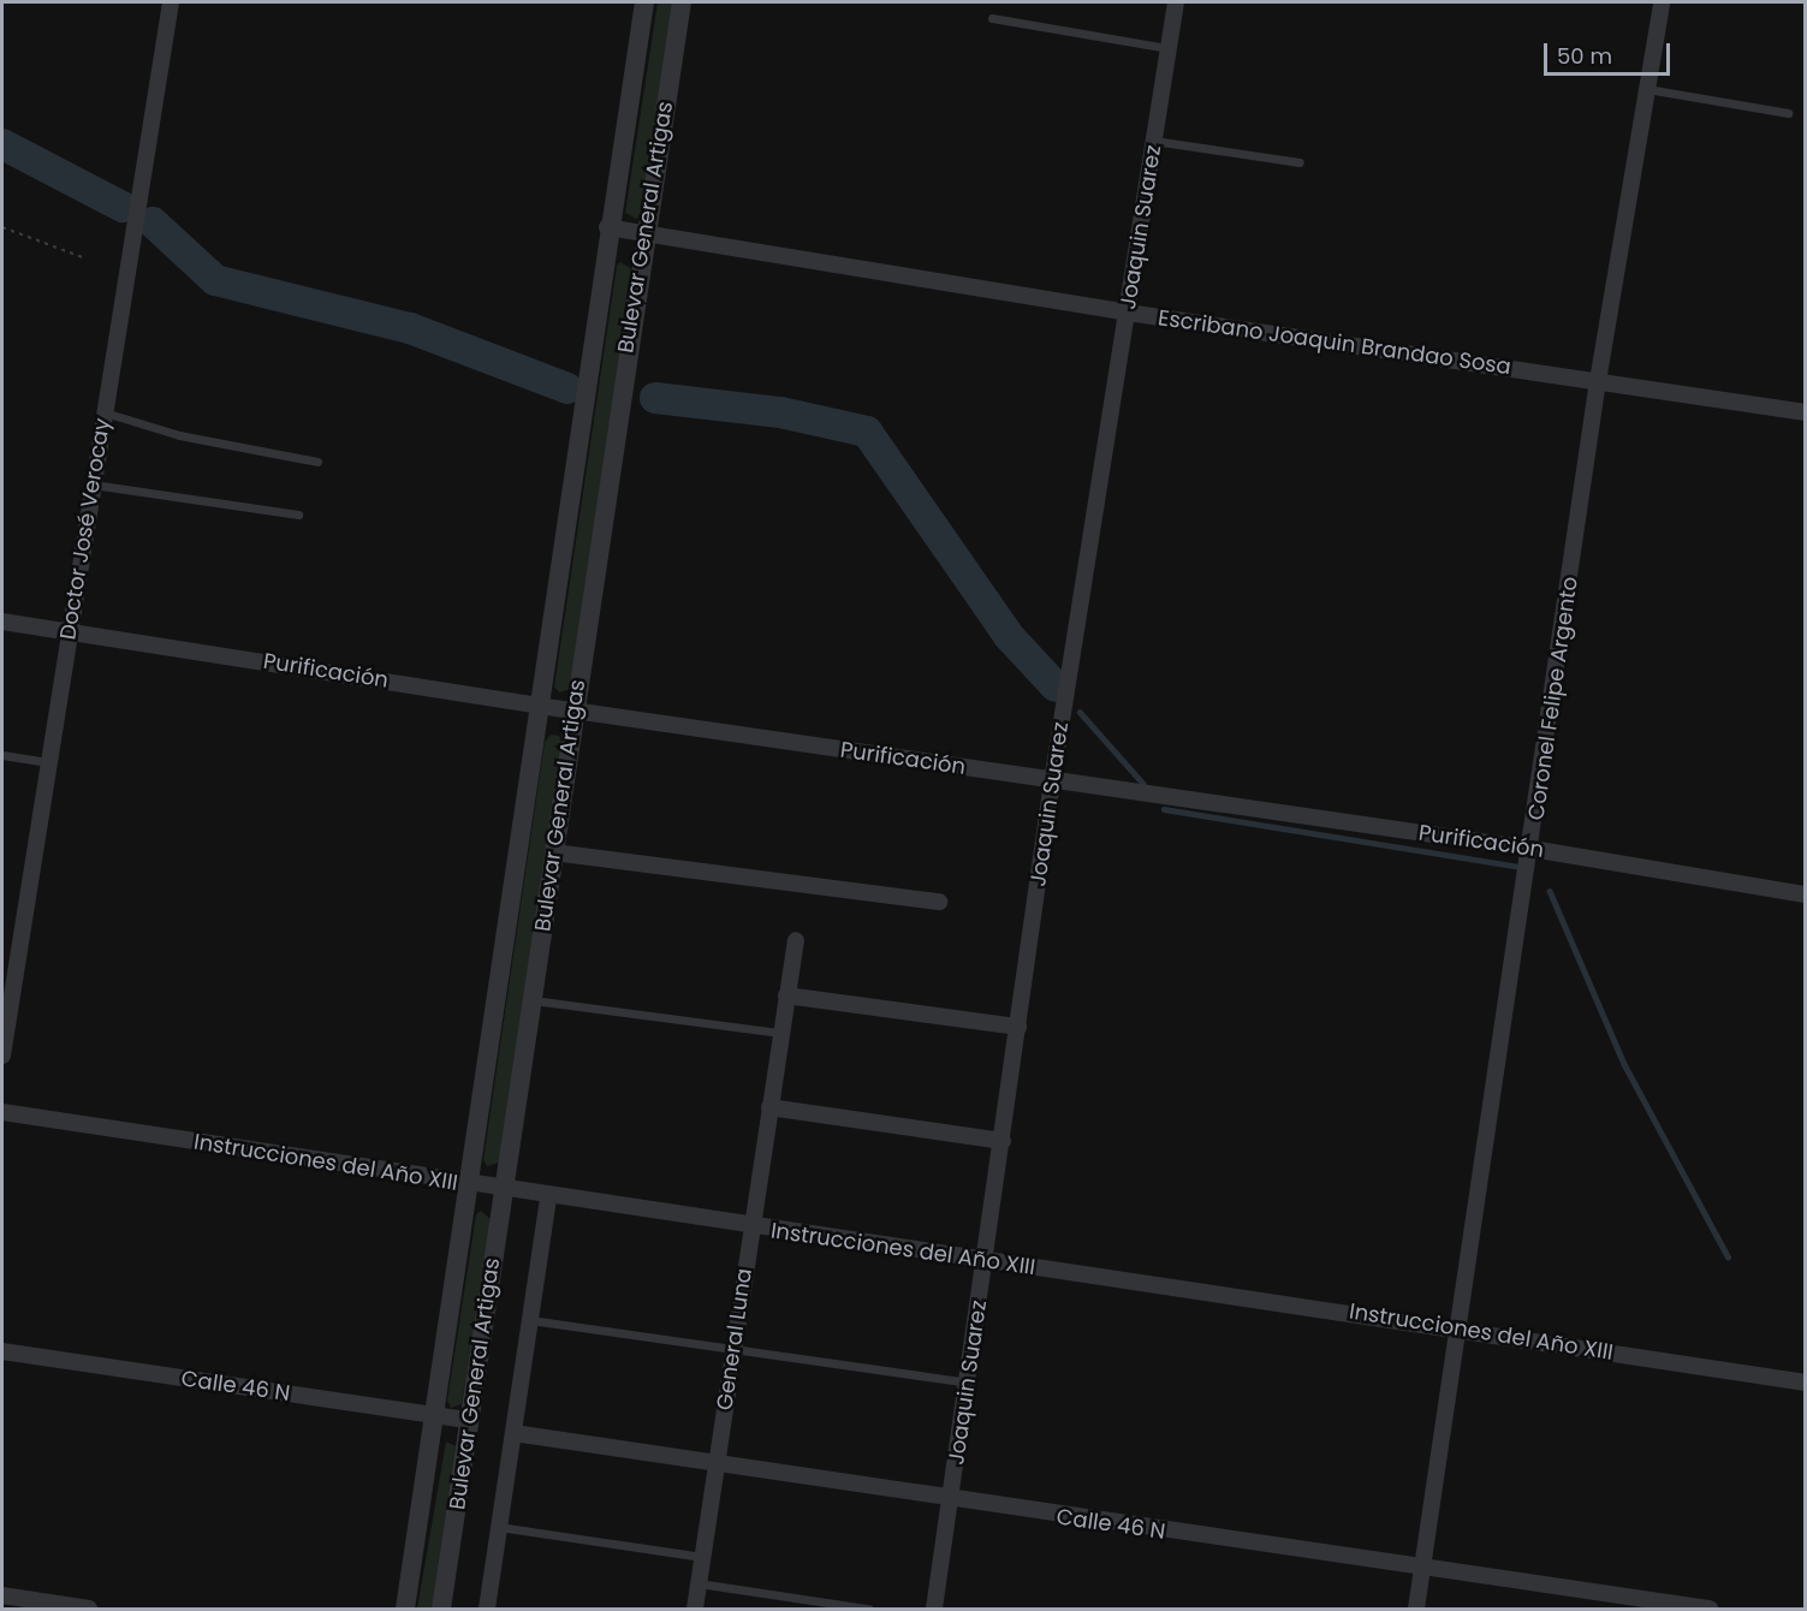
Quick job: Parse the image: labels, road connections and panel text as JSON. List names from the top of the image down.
{
  "streets": {
    "street": [
      "Bulevar General Artigas",
      "Joaquin Suarez",
      "Escribano Joaquin Brandao Sosa",
      "Doctor José Verocay",
      "Purificación",
      "Coronel Felipe Argento",
      "Instrucciones del Año XIII",
      "General Luna",
      "Calle 46 N"
    ]
  },
  "crossings": [
    ["Bulevar General Artigas", "Escribano Joaquin Brandao Sosa"],
    ["Bulevar General Artigas", "Purificación"],
    ["Bulevar General Artigas", "Instrucciones del Año XIII"],
    ["Bulevar General Artigas", "Calle 46 N"],
    ["Joaquin Suarez", "Escribano Joaquin Brandao Sosa"],
    ["Joaquin Suarez", "Purificación"],
    ["Joaquin Suarez", "Instrucciones del Año XIII"],
    ["Joaquin Suarez", "Calle 46 N"],
    ["Escribano Joaquin Brandao Sosa", "Coronel Felipe Argento"],
    ["Doctor José Verocay", "Purificación"],
    ["Purificación", "Coronel Felipe Argento"],
    ["Coronel Felipe Argento", "Instrucciones del Año XIII"],
    ["Coronel Felipe Argento", "Calle 46 N"],
    ["Instrucciones del Año XIII", "General Luna"],
    ["General Luna", "Calle 46 N"]
  ],
  "scale_bar": "50 m"
}
